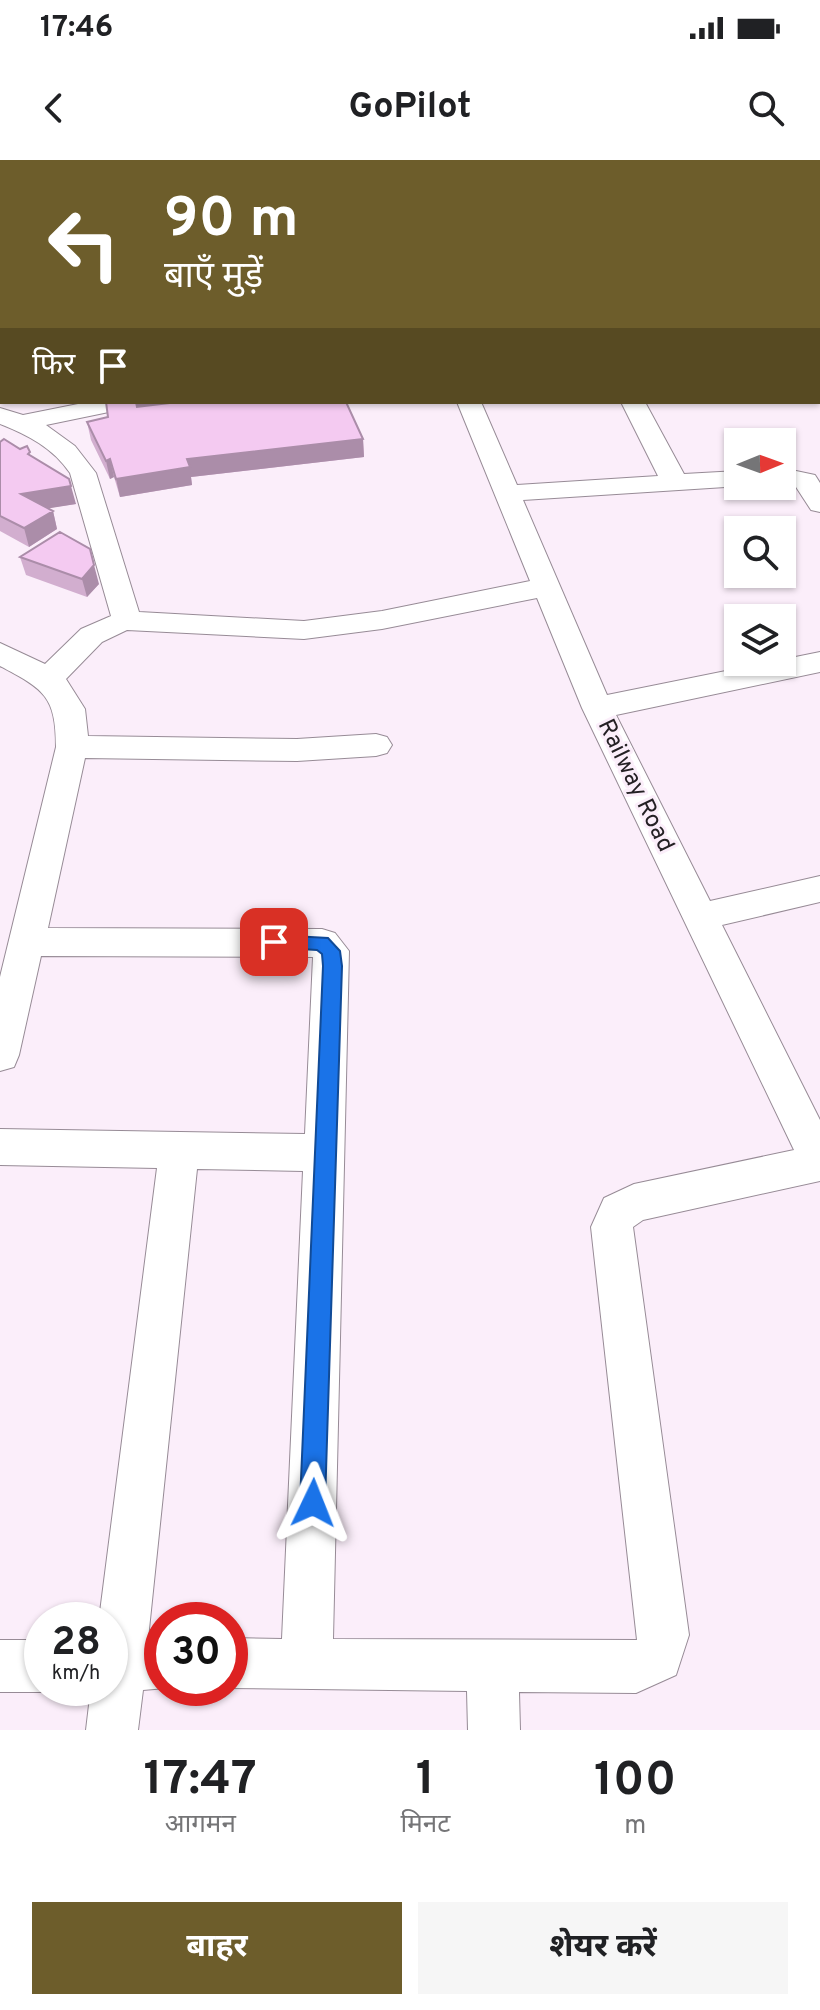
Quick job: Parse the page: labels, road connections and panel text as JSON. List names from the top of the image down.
{
  "streets": {
    "street": ["Railway Road"]
  },
  "north": "right",
  "page": {
    "status": "17:46",
    "header": "GoPilot",
    "turn": ["90 m", "बाएँ मुड़ें"],
    "then": "फिर",
    "speed": "28 km/h",
    "limit": "30",
    "eta": [
      "17:47",
      "आगमन",
      "1",
      "मिनट",
      "100",
      "m"
    ],
    "buttons": ["बाहर", "शेयर करें"]
  }
}
